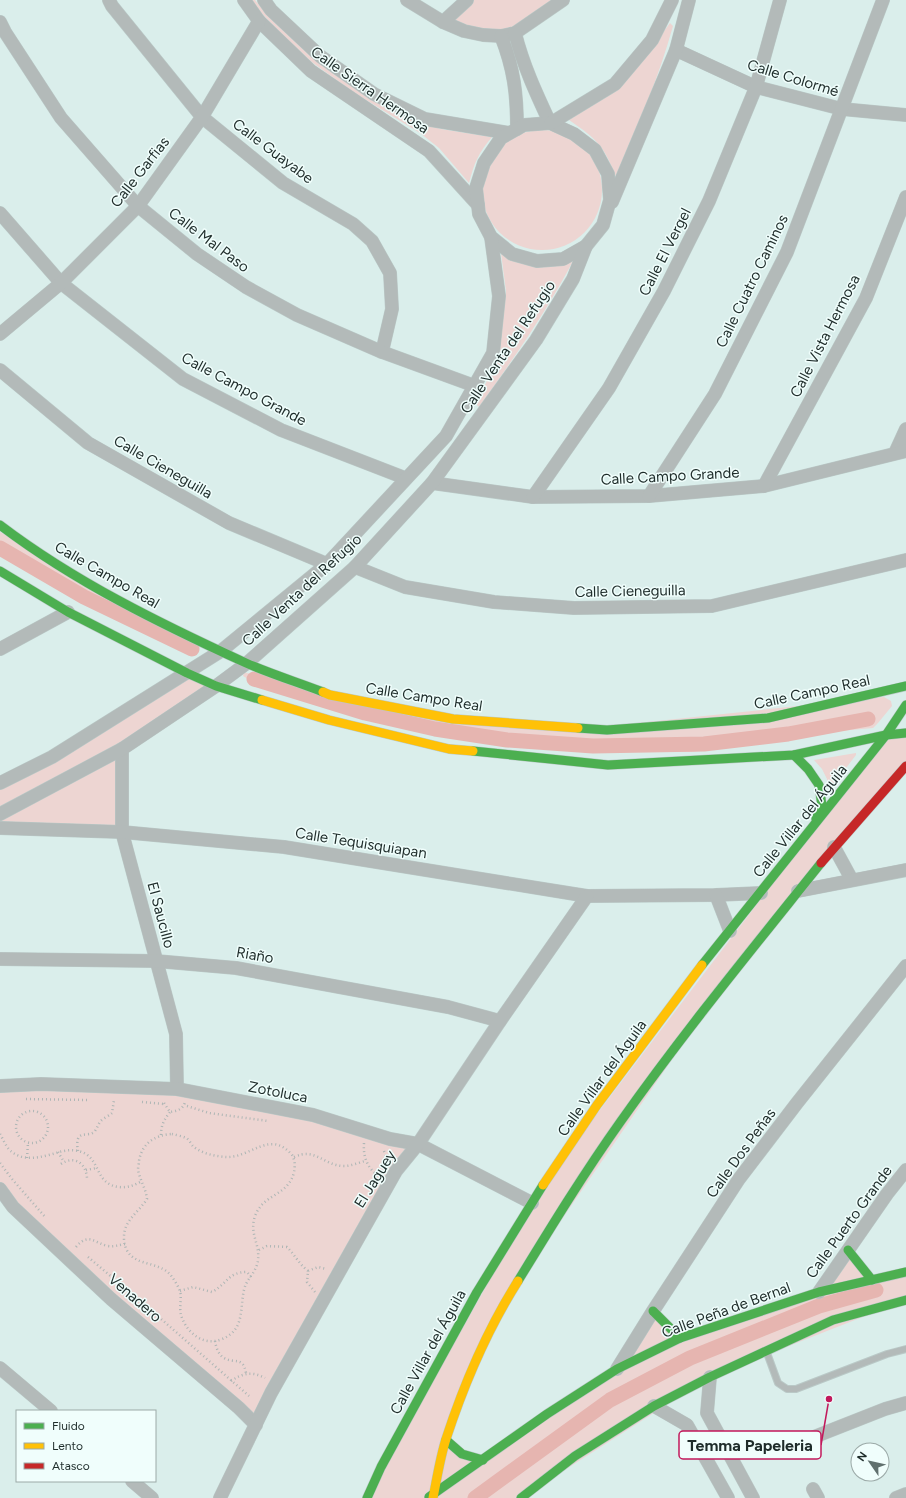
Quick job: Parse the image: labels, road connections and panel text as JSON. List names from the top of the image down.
{
  "streets": {
    "street": [
      "Calle Colormé",
      "Calle Sierra Hermosa",
      "Calle Guayabe",
      "Calle Garfias",
      "Calle Mal Paso",
      "Calle El Vergel",
      "Calle Cuatro Caminos",
      "Calle Vista Hermosa",
      "Calle Venta del Refugio",
      "Calle Campo Grande",
      "Calle Cieneguilla",
      "Calle Campo Real",
      "Calle Villar del Águila",
      "Calle Tequisquiapan",
      "El Saucillo",
      "Riaño",
      "Zotoluca",
      "Calle Dos Peñas",
      "El Jaguey",
      "Calle Puerto Grande",
      "Venadero",
      "Calle Peña de Bernal"
    ]
  },
  "crossings": [
    ["Calle Colormé", "Calle El Vergel"],
    ["Calle Colormé", "Calle Cuatro Caminos"],
    ["Calle Sierra Hermosa", "Calle Garfias"],
    ["Calle Sierra Hermosa", "Calle Venta del Refugio"],
    ["Calle Guayabe", "Calle Garfias"],
    ["Calle Guayabe", "Calle Mal Paso"],
    ["Calle Garfias", "Calle Mal Paso"],
    ["Calle Garfias", "Calle Campo Grande"],
    ["Calle Mal Paso", "Calle Venta del Refugio"],
    ["Calle El Vergel", "Calle Campo Grande"],
    ["Calle Cuatro Caminos", "Calle Campo Grande"],
    ["Calle Vista Hermosa", "Calle Campo Grande"],
    ["Calle Venta del Refugio", "Calle Campo Grande"],
    ["Calle Venta del Refugio", "Calle Cieneguilla"],
    ["Calle Venta del Refugio", "Calle Campo Real"],
    ["Calle Venta del Refugio", "El Saucillo"],
    ["Calle Villar del Águila", "Calle Tequisquiapan"],
    ["Calle Villar del Águila", "Zotoluca"],
    ["Calle Tequisquiapan", "El Saucillo"],
    ["Calle Tequisquiapan", "El Jaguey"],
    ["El Saucillo", "Riaño"],
    ["El Saucillo", "Zotoluca"],
    ["Riaño", "El Jaguey"],
    ["Zotoluca", "El Jaguey"],
    ["Calle Dos Peñas", "Calle Peña de Bernal"],
    ["El Jaguey", "Venadero"],
    ["Calle Puerto Grande", "Calle Peña de Bernal"]
  ],
  "places": ["Temma Papeleria"],
  "legend": ["Fluido", "Lento", "Atasco"],
  "north": "top left"
}
